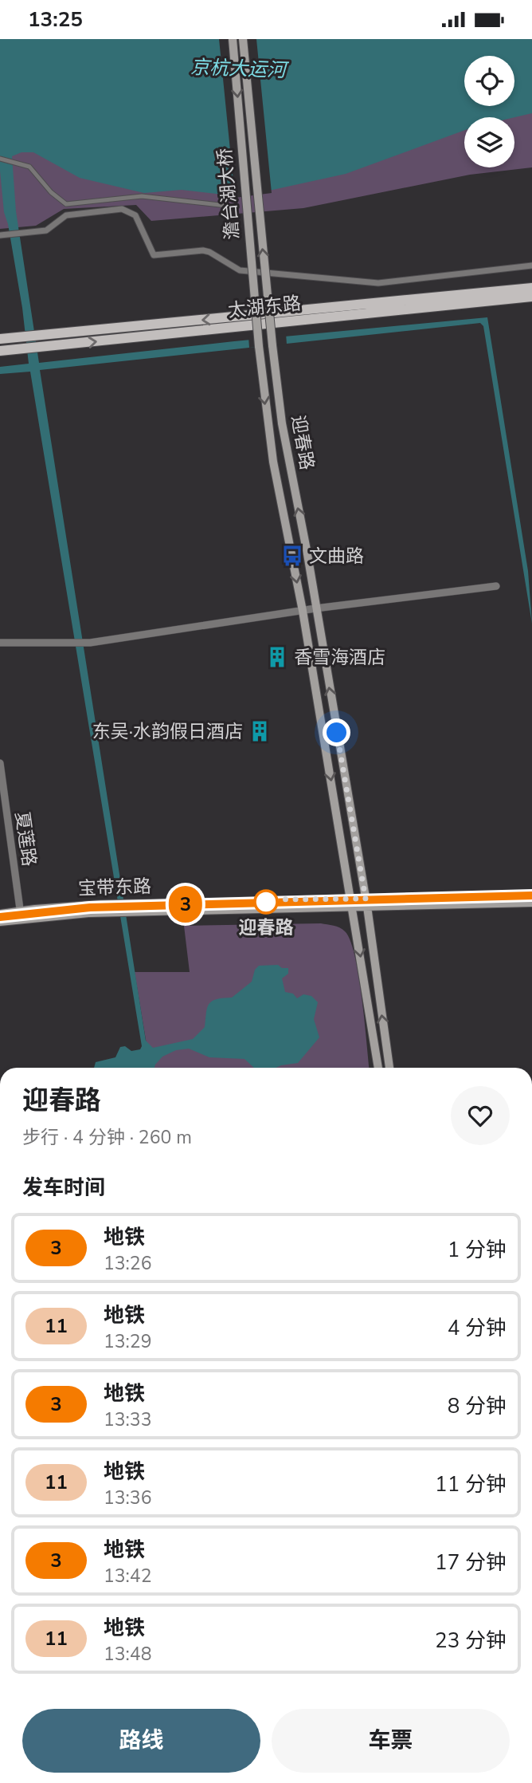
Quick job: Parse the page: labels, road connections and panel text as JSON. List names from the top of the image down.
{
  "streets": {
    "main road": [
      "澹台湖大桥",
      "太湖东路",
      "迎春路",
      "宝带东路"
    ],
    "street": ["夏莲路"]
  },
  "crossings": [
    ["澹台湖大桥", "迎春路"],
    ["迎春路", "宝带东路"],
    ["夏莲路", "宝带东路"]
  ],
  "water": ["京杭大运河"],
  "places": {
    "bus stop": ["文曲路"],
    "building": ["香雪海酒店", "东吴·水韵假日酒店"],
    "other": ["迎春路"]
  },
  "lines": ["metro line 3"],
  "page": {
    "status": "13:25",
    "on_map": "3",
    "heading": [
      ["迎春路", "步行 · 4 分钟 · 260 m"],
      "发车时间"
    ],
    "list": [
      {
        "mark": "3",
        "name": "地铁",
        "note": "13:26",
        "value": "1 分钟"
      },
      {
        "mark": "11",
        "name": "地铁",
        "note": "13:29",
        "value": "4 分钟"
      },
      {
        "mark": "3",
        "name": "地铁",
        "note": "13:33",
        "value": "8 分钟"
      },
      {
        "mark": "11",
        "name": "地铁",
        "note": "13:36",
        "value": "11 分钟"
      },
      {
        "mark": "3",
        "name": "地铁",
        "note": "13:42",
        "value": "17 分钟"
      },
      {
        "mark": "11",
        "name": "地铁",
        "note": "13:48",
        "value": "23 分钟"
      }
    ],
    "buttons": ["路线", "车票"]
  }
}
